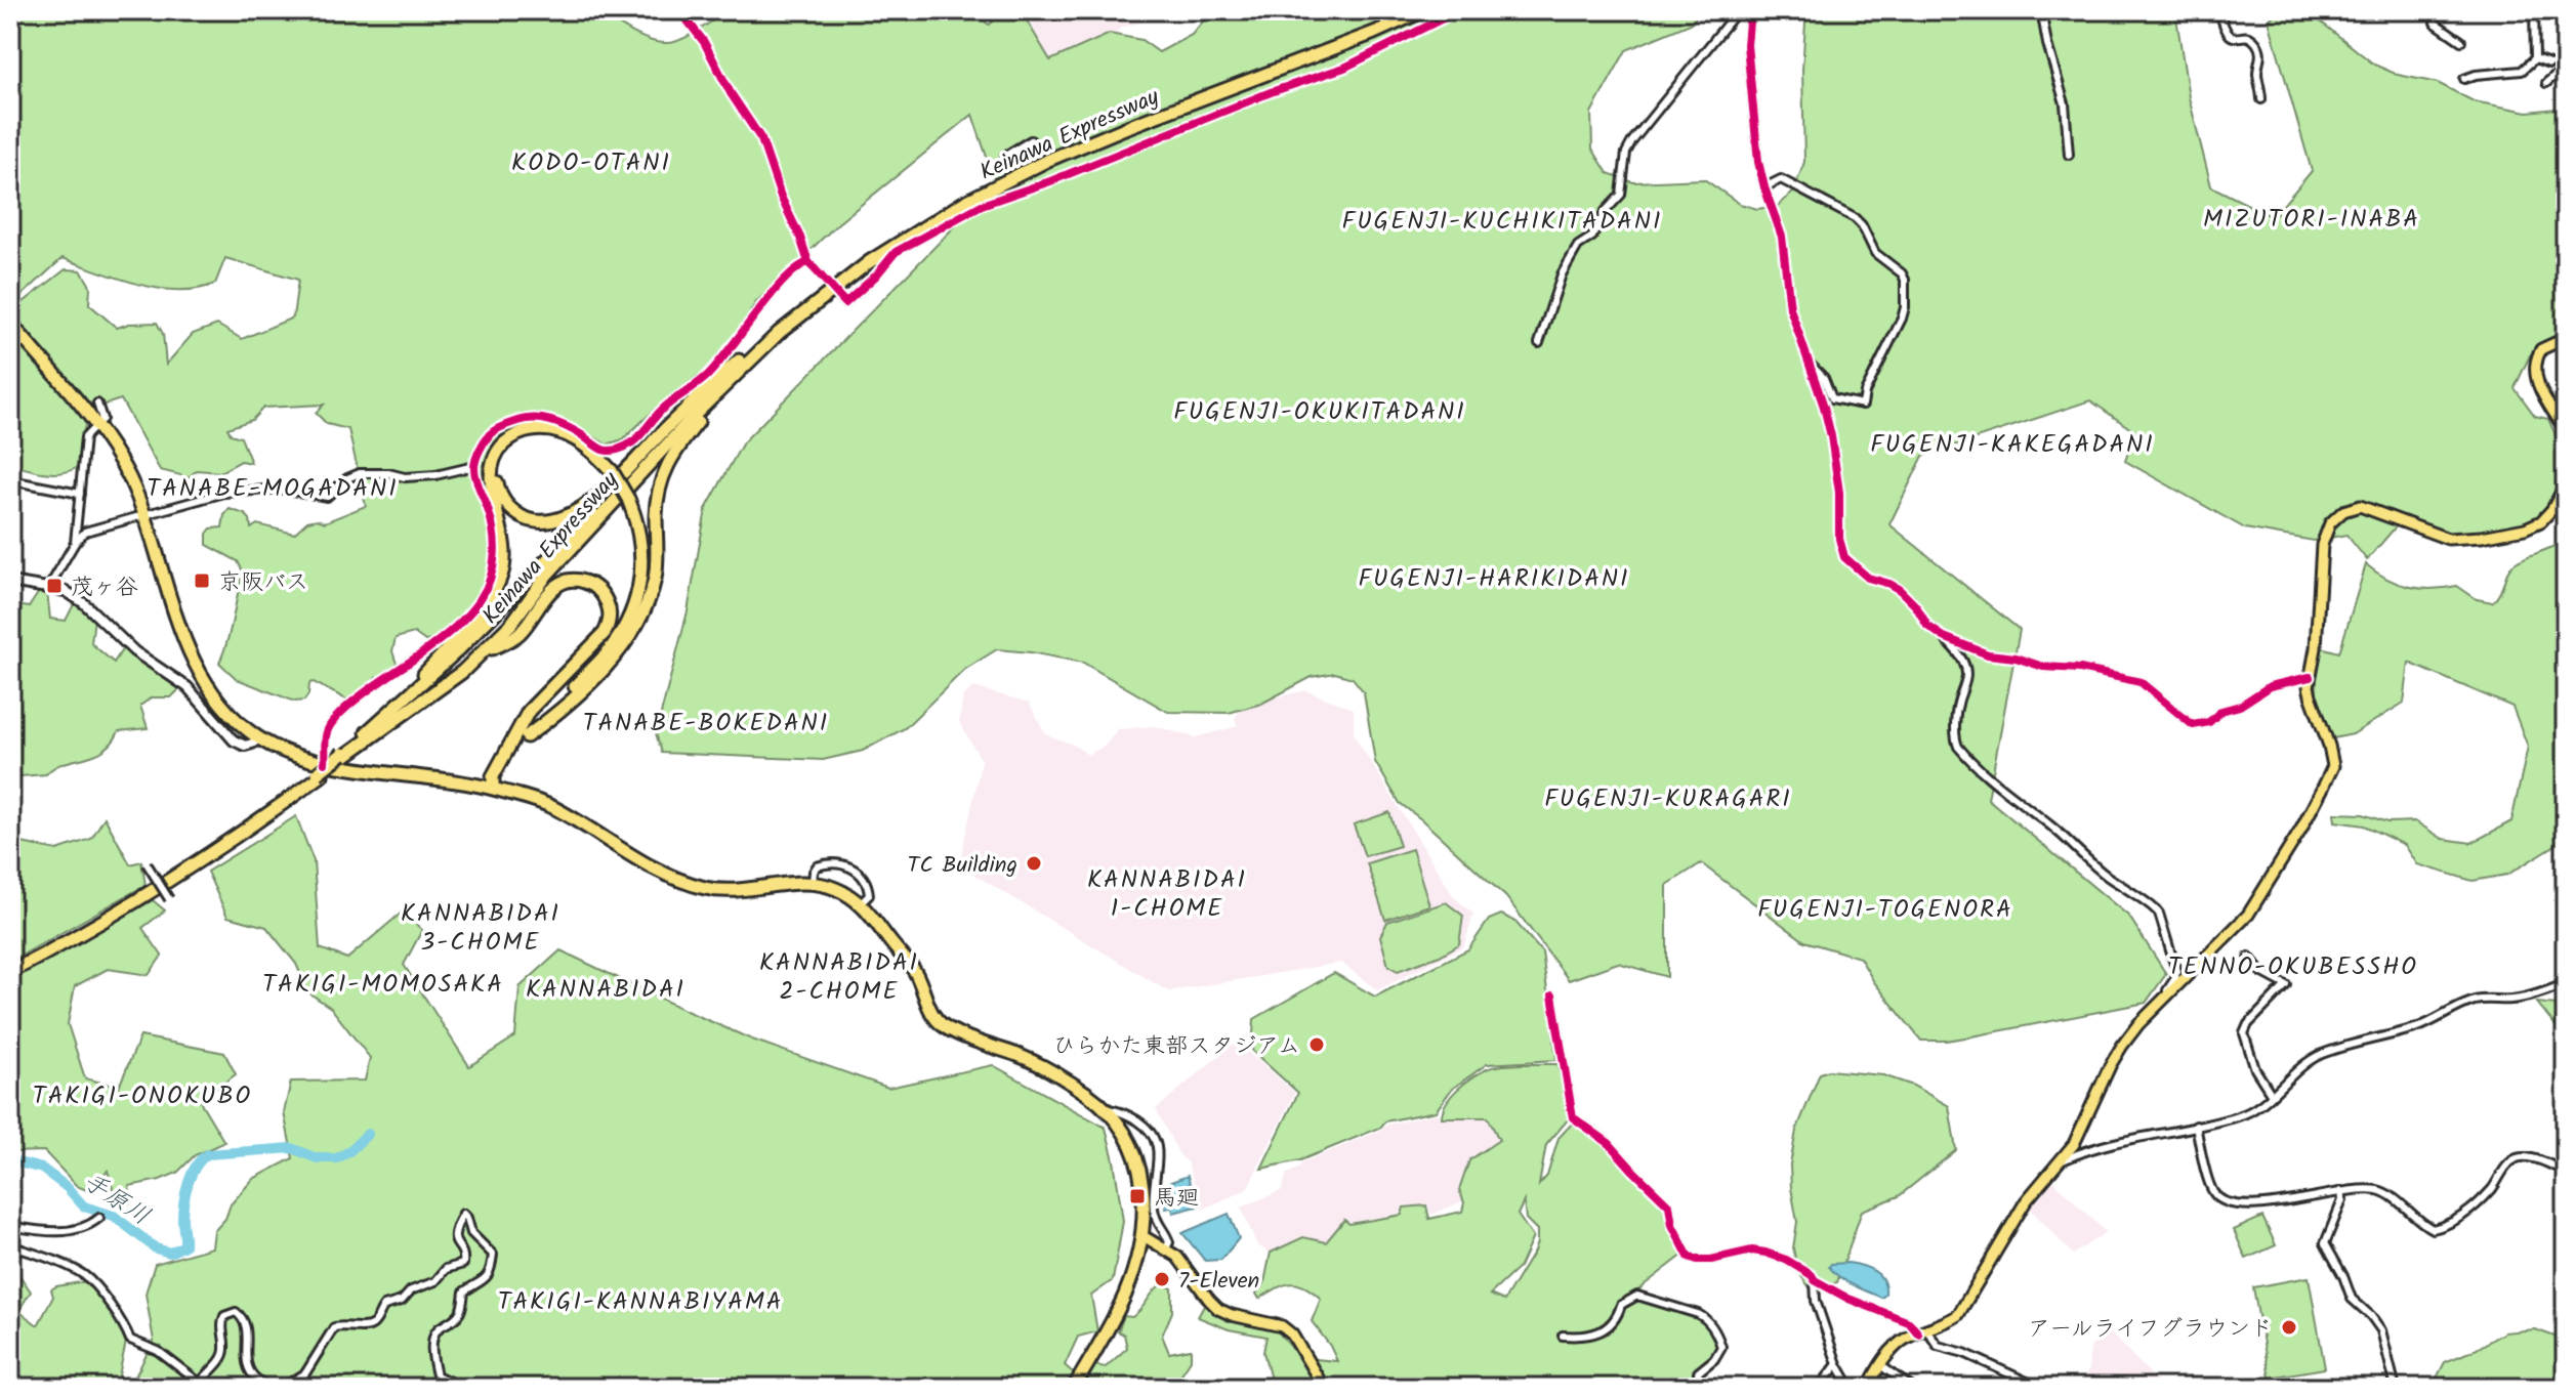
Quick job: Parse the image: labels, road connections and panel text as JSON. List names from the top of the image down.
{
  "streets": {
    "highway": ["Keinawa Expressway"]
  },
  "districts": [
    "KODO-OTANI",
    "MIZUTORI-INABA",
    "FUGENJI-KUCHIKITADANI",
    "FUGENJI-OKUKITADANI",
    "FUGENJI-KAKEGADANI",
    "TANABE-MOGADANI",
    "FUGENJI-HARIKIDANI",
    "TANABE-BOKEDANI",
    "FUGENJI-KURAGARI",
    "KANNABIDAI 1-CHOME",
    "FUGENJI-TOGENORA",
    "KANNABIDAI 3-CHOME",
    "KANNABIDAI 2-CHOME",
    "TENNO-OKUBESSHO",
    "TAKIGI-MOMOSAKA",
    "KANNABIDAI",
    "TAKIGI-ONOKUBO",
    "TAKIGI-KANNABIYAMA"
  ],
  "water": ["手原川"],
  "places": {
    "transit": ["京阪バス", "茂ヶ谷", "馬廻"],
    "other": [
      "TC Building",
      "ひらかた東部スタジアム",
      "7-Eleven",
      "アールライフグラウンド"
    ]
  }
}
